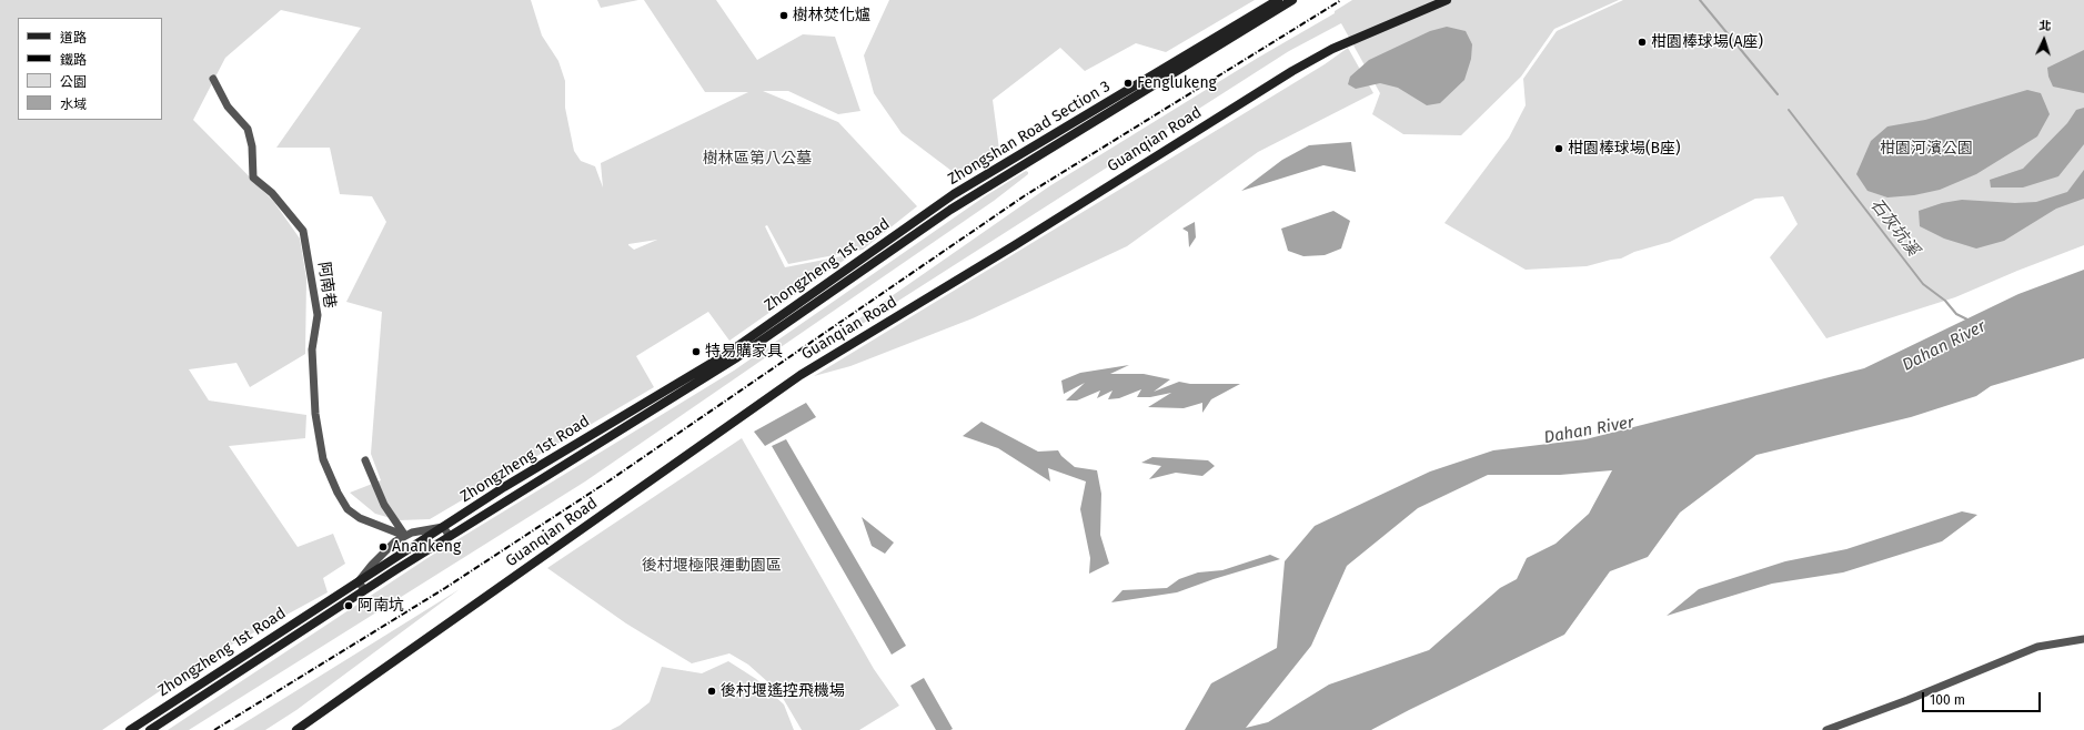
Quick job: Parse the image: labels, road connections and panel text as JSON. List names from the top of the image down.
{
  "streets": {
    "main road": ["Zhongshan Road Section 3", "Guanqian Road", "Zhongzheng 1st Road"],
    "street": ["阿南巷"]
  },
  "crossings": [
    ["Zhongshan Road Section 3", "Zhongzheng 1st Road"]
  ],
  "water": ["石灰坑溪", "Dahan River"],
  "parks": ["柑園河濱公園", "樹林區第八公墓", "後村堰極限運動園區"],
  "places": [
    "樹林焚化爐",
    "柑園棒球場(A座)",
    "Fenglukeng",
    "柑園棒球場(B座)",
    "特易購家具",
    "Anankeng",
    "阿南坑",
    "後村堰遙控飛機場"
  ],
  "legend": [
    "道路",
    "鐵路",
    "公園",
    "水域"
  ],
  "scale_bar": "100 m",
  "north": "top"
}
